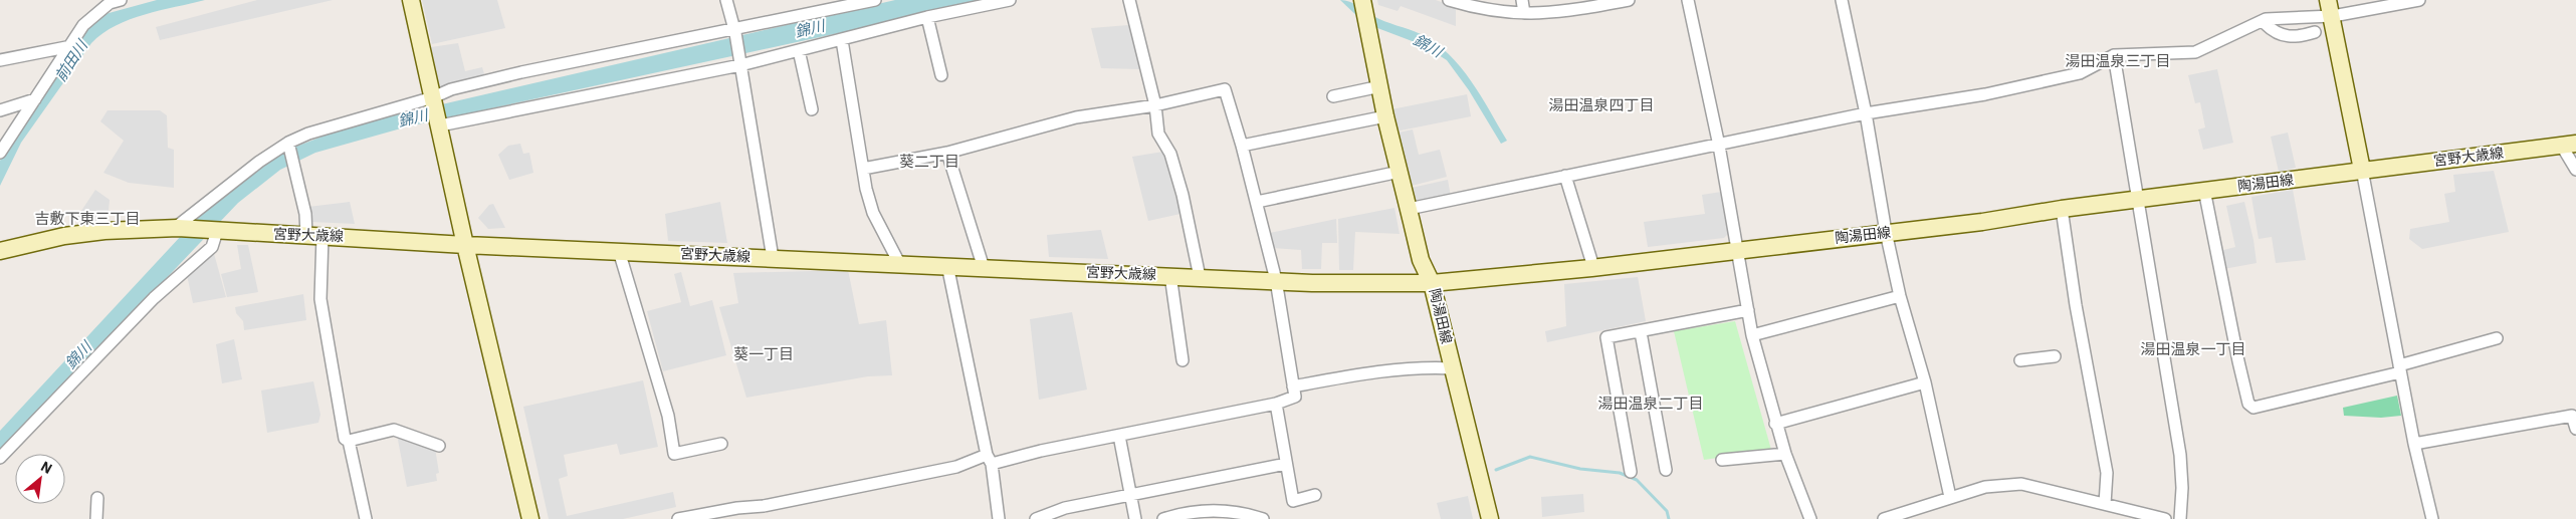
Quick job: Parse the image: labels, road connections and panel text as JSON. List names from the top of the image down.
{
  "streets": {
    "main road": ["宮野大歳線", "陶湯田線"]
  },
  "crossings": [
    ["宮野大歳線", "陶湯田線"]
  ],
  "districts": [
    "湯田温泉三丁目",
    "湯田温泉四丁目",
    "葵二丁目",
    "吉敷下東三丁目",
    "湯田温泉一丁目",
    "葵一丁目",
    "湯田温泉二丁目"
  ],
  "water": ["錦川", "前田川"],
  "north": "top right"
}
